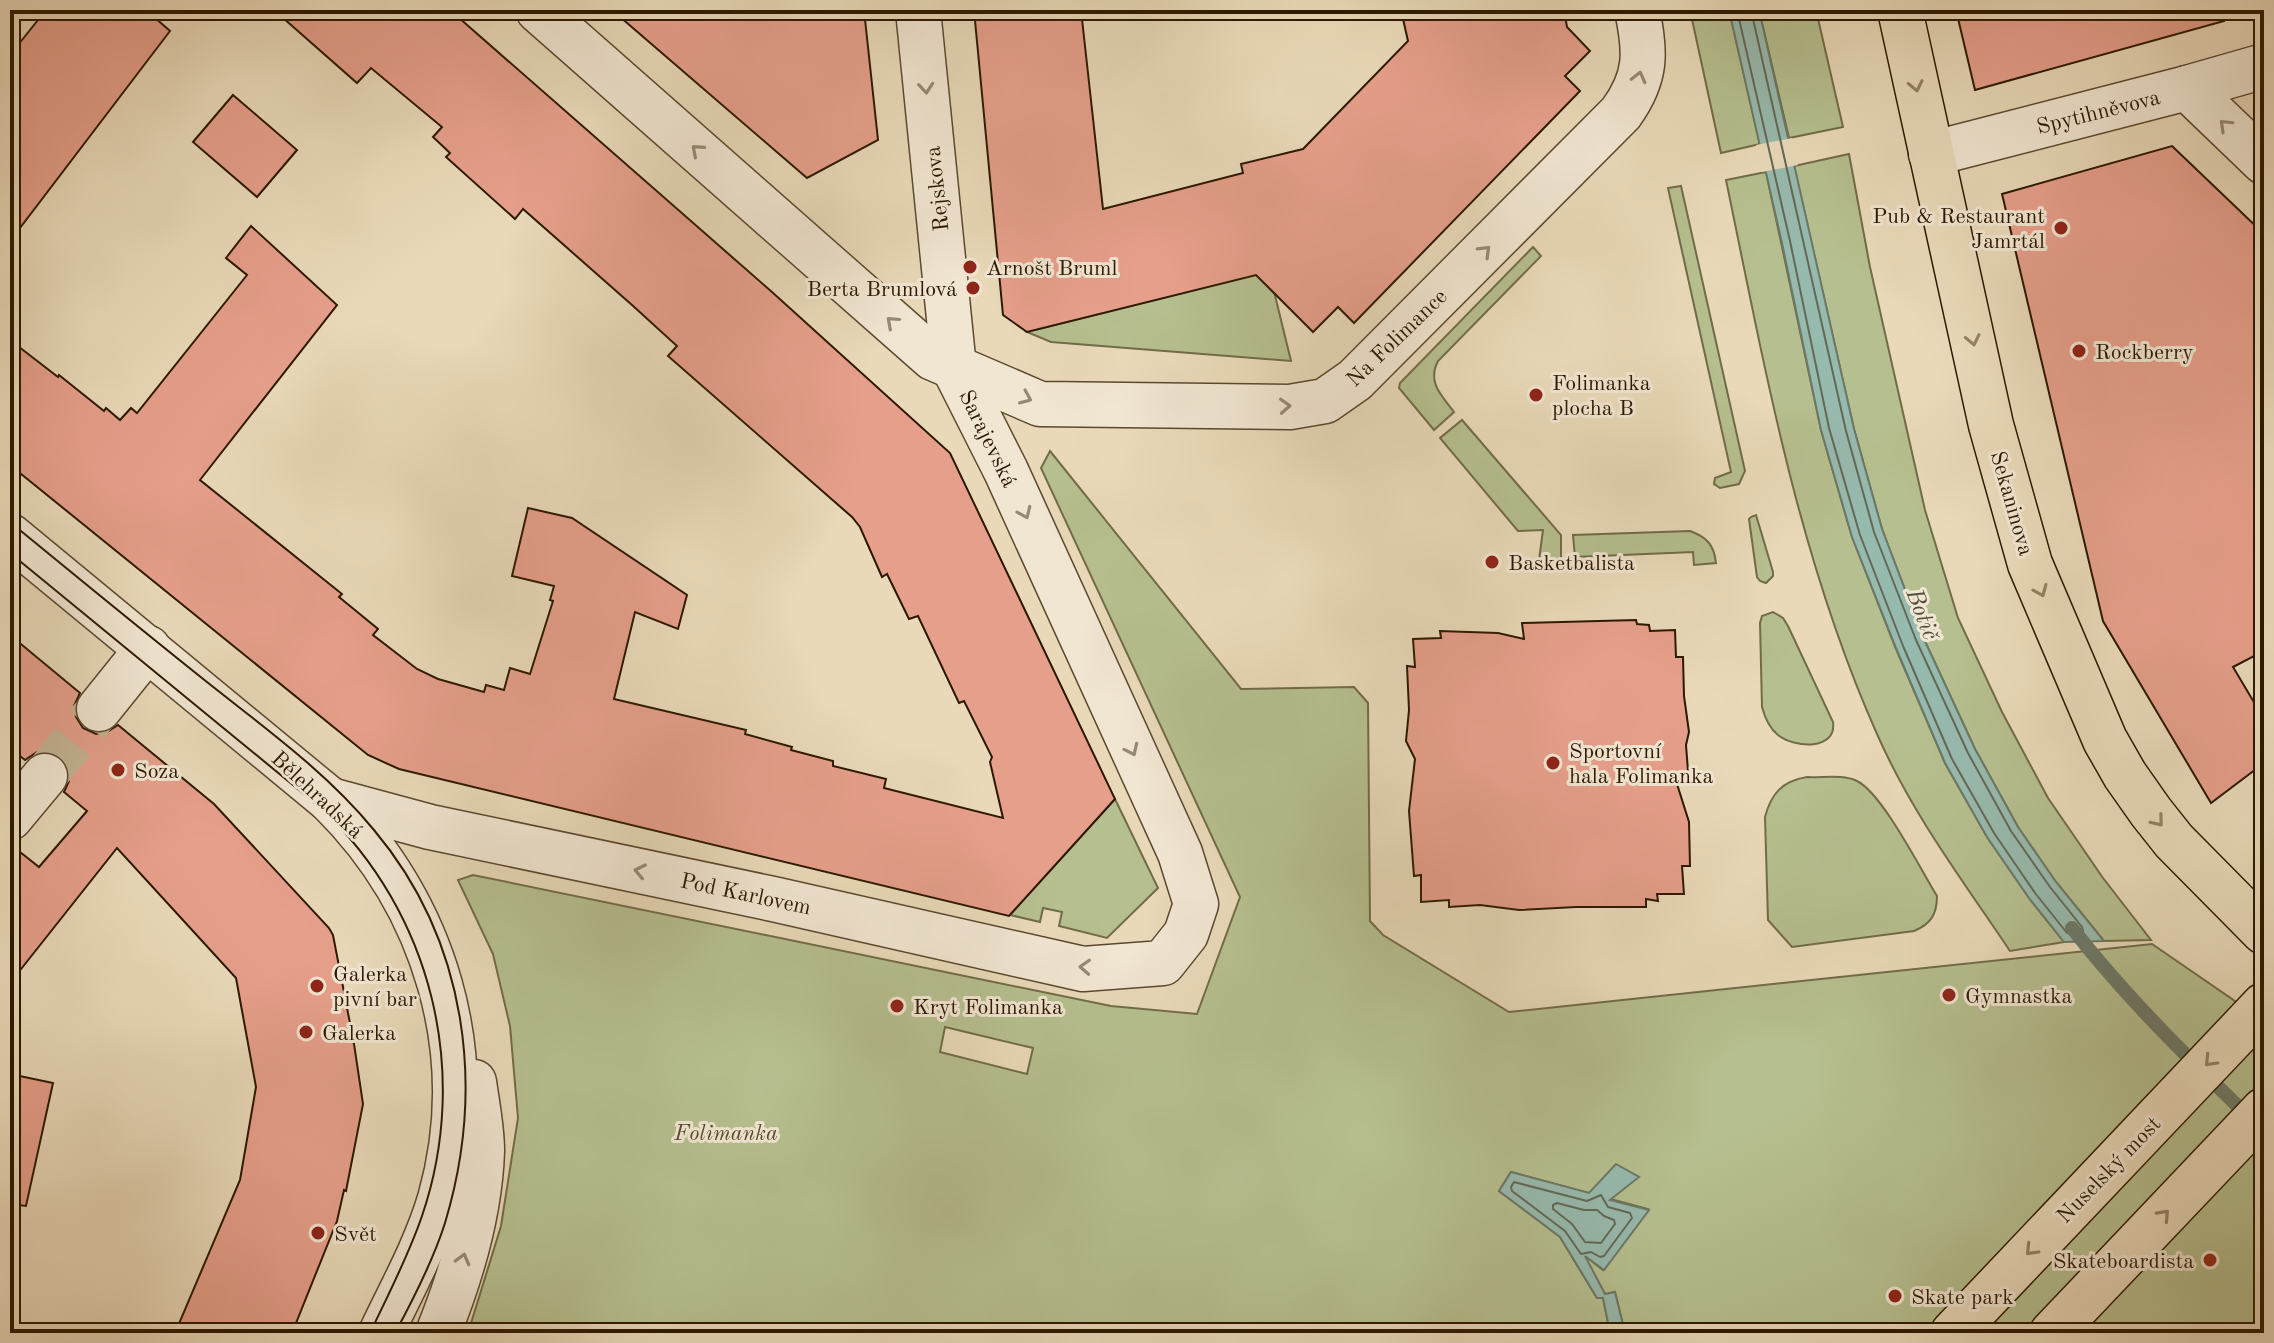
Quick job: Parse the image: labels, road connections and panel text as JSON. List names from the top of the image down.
{
  "streets": {
    "main road": ["Sekaninova", "Nuselský most"],
    "street": [
      "Spytihněvova",
      "Rejskova",
      "Na Folimance",
      "Sarajevská",
      "Bělehradská",
      "Pod Karlovem"
    ]
  },
  "crossings": [
    ["Spytihněvova", "Sekaninova"],
    ["Rejskova", "Na Folimance"],
    ["Rejskova", "Sarajevská"],
    ["Na Folimance", "Sarajevská"],
    ["Sarajevská", "Pod Karlovem"],
    ["Bělehradská", "Pod Karlovem"]
  ],
  "one_way": [
    "Rejskova",
    "Na Folimance",
    "Sekaninova",
    "Pod Karlovem"
  ],
  "water": ["Botič"],
  "parks": ["Folimanka"],
  "places": [
    "Pub & Restaurant Jamrtál",
    "Arnošt Bruml",
    "Berta Brumlová",
    "Rockberry",
    "Folimanka plocha B",
    "Basketbalista",
    "Sportovní hala Folimanka",
    "Soza",
    "Galerka pivní bar",
    "Gymnastka",
    "Kryt Folimanka",
    "Galerka",
    "Svět",
    "Skateboardista",
    "Skate park"
  ]
}
